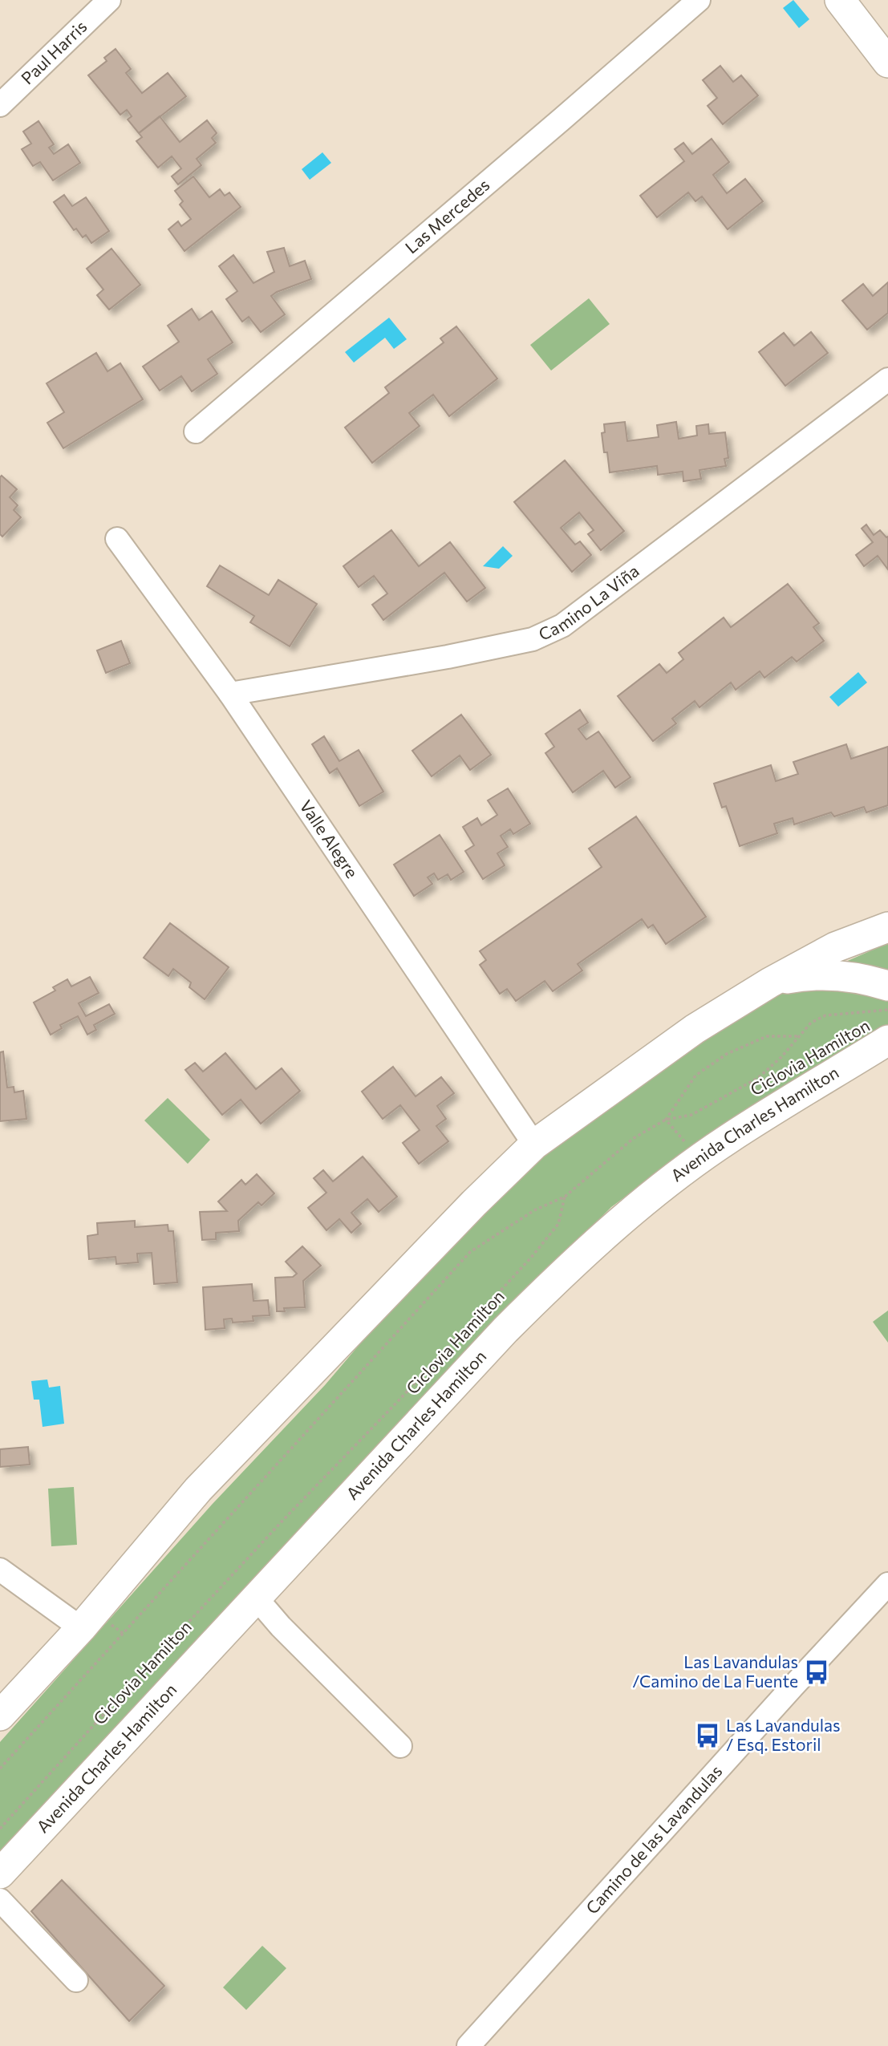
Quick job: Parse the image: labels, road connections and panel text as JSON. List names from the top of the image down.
{
  "streets": {
    "main road": ["Avenida Charles Hamilton"],
    "street": [
      "Paul Harris",
      "Las Mercedes",
      "Camino La Viña",
      "Valle Alegre",
      "Camino de las Lavandulas"
    ],
    "path": ["Ciclovia Hamilton"]
  },
  "crossings": [
    ["Camino La Viña", "Valle Alegre"],
    ["Ciclovia Hamilton", "Avenida Charles Hamilton"]
  ],
  "places": {
    "bus stop": ["Las Lavandulas /Camino de La Fuente", "Las Lavandulas / Esq. Estoril"]
  }
}
